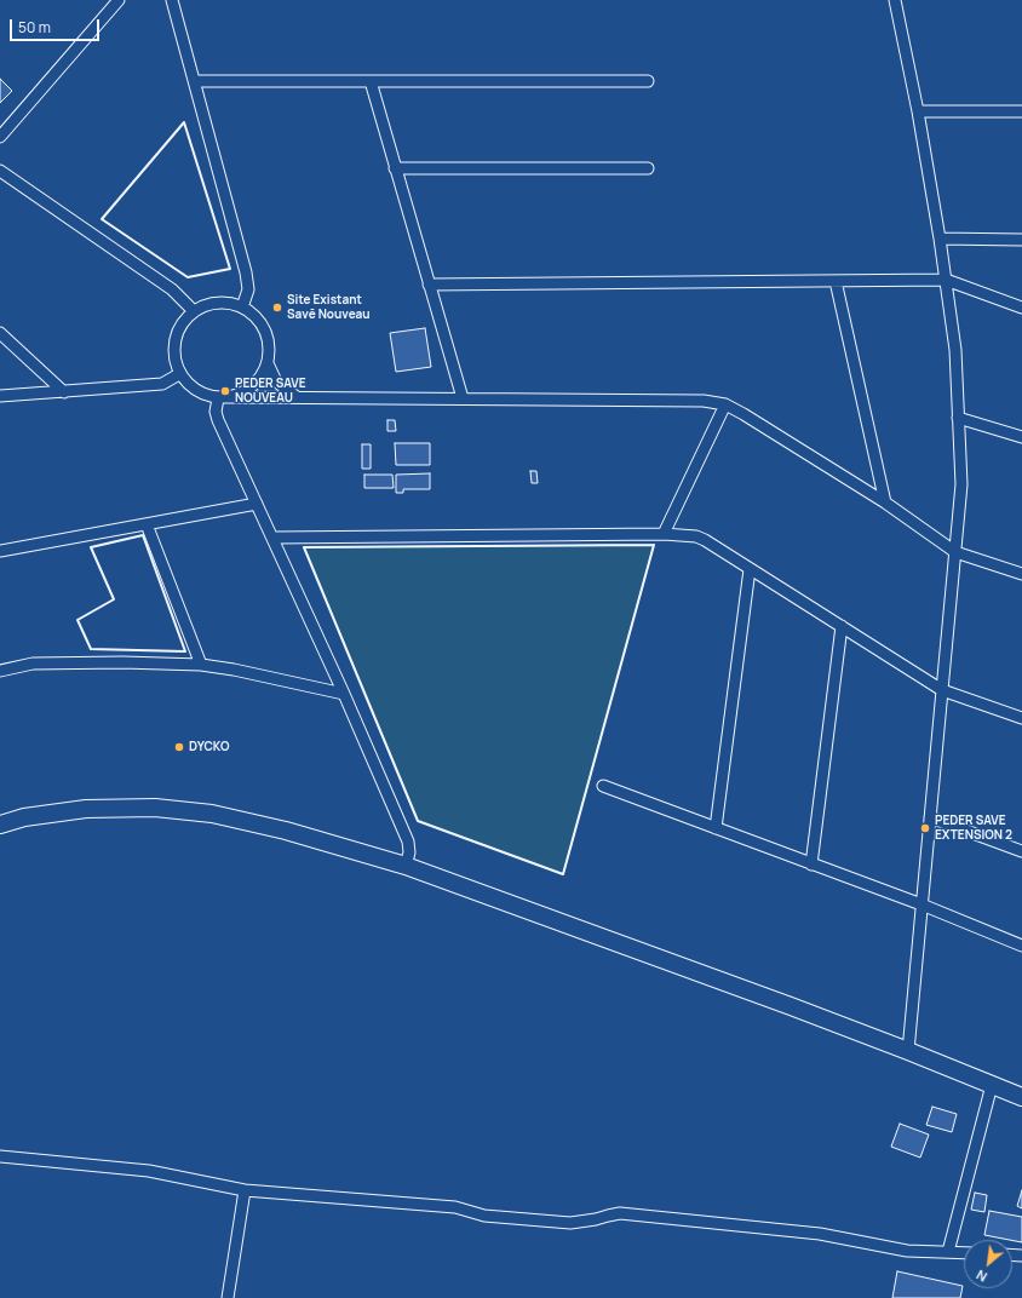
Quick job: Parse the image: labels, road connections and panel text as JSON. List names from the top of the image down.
{
  "places": [
    "Site Existant Savē Nouveau",
    "PEDER SAVE NOUVEAU",
    "DYCKO",
    "PEDER SAVE EXTENSION 2"
  ],
  "scale_bar": "50 m",
  "north": "bottom left"
}
